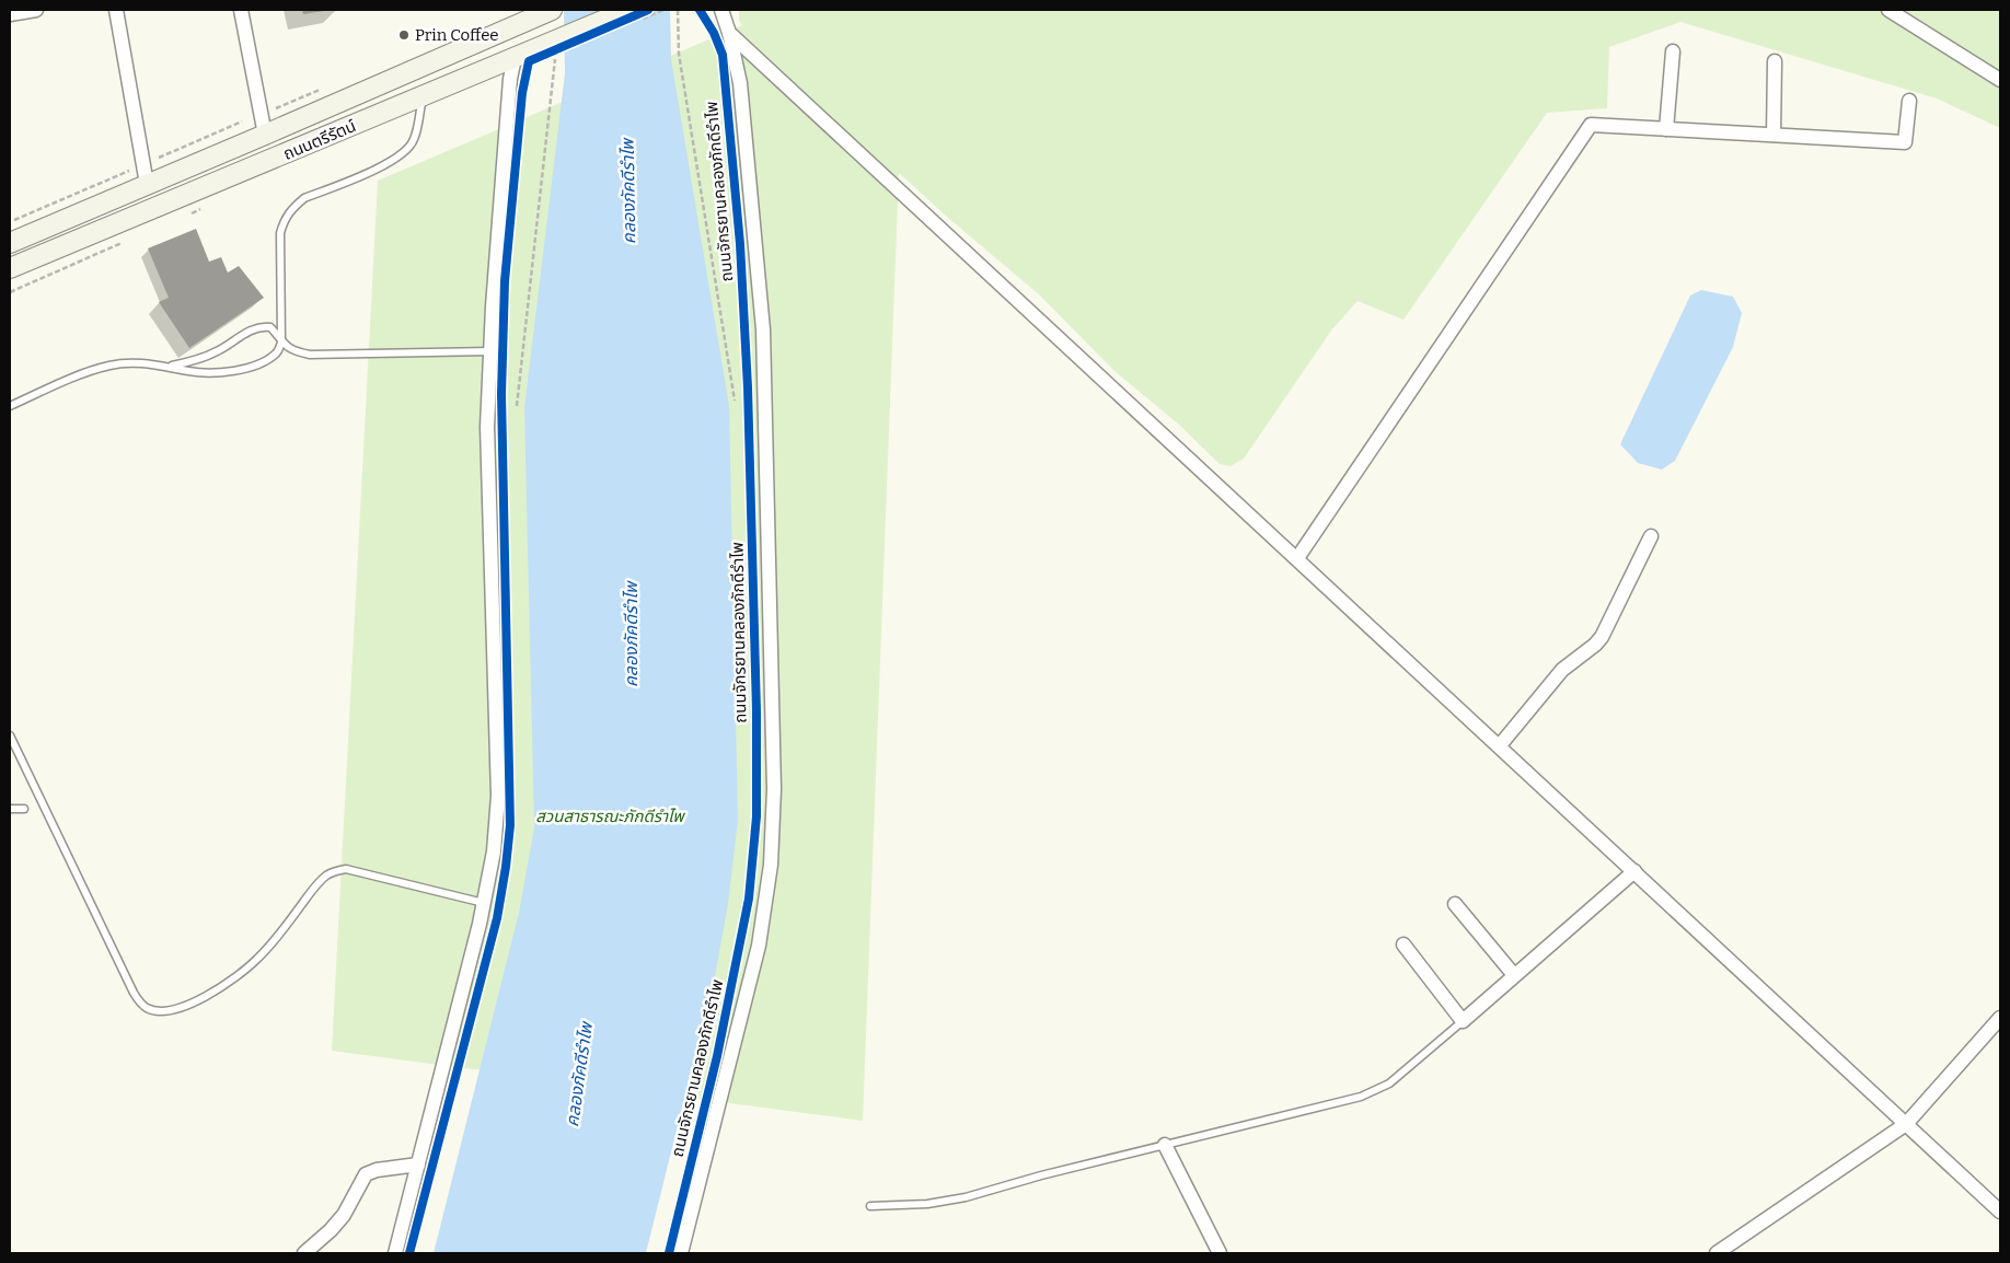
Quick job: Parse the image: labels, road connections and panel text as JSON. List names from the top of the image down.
{
  "streets": {
    "main road": ["ถนนตรีรัตน์"],
    "cycle path": ["ถนนจักรยานคลองภักดีรำไพ"]
  },
  "water": ["คลองภัคดีรำไพ"],
  "parks": ["สวนสาธารณะภักดีรำไพ"],
  "places": ["Prin Coffee"]
}
